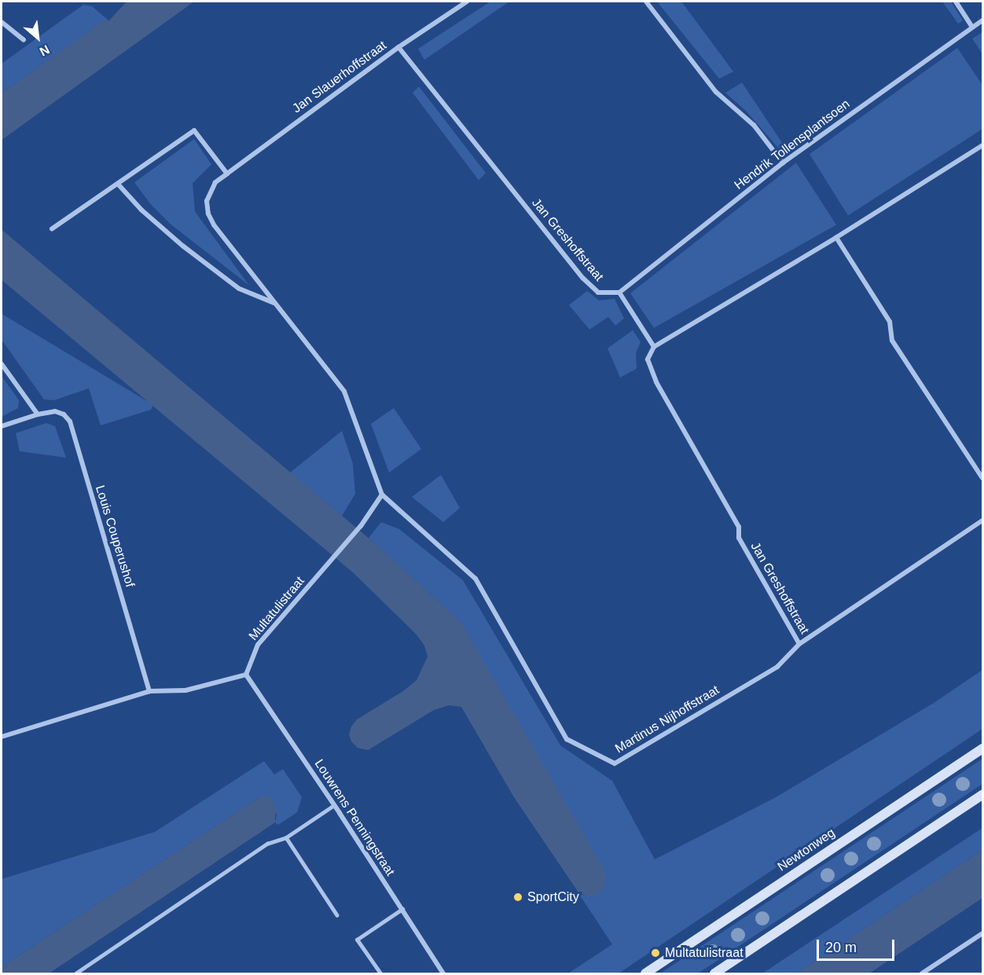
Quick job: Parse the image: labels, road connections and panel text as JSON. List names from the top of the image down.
{
  "streets": {
    "main road": ["Newtonweg"],
    "street": [
      "Jan Slauerhoffstraat",
      "Hendrik Tollensplantsoen",
      "Jan Greshoffstraat",
      "Louis Couperushof",
      "Multatulistraat",
      "Martinus Nijhoffstraat",
      "Louwrens Penningstraat"
    ]
  },
  "crossings": [
    ["Jan Slauerhoffstraat", "Jan Greshoffstraat"],
    ["Jan Slauerhoffstraat", "Multatulistraat"],
    ["Jan Slauerhoffstraat", "Martinus Nijhoffstraat"],
    ["Hendrik Tollensplantsoen", "Jan Greshoffstraat"],
    ["Jan Greshoffstraat", "Martinus Nijhoffstraat"],
    ["Multatulistraat", "Martinus Nijhoffstraat"],
    ["Multatulistraat", "Louwrens Penningstraat"]
  ],
  "places": ["SportCity", "Multatulistraat"],
  "scale_bar": "20 m",
  "north": "bottom right"
}
